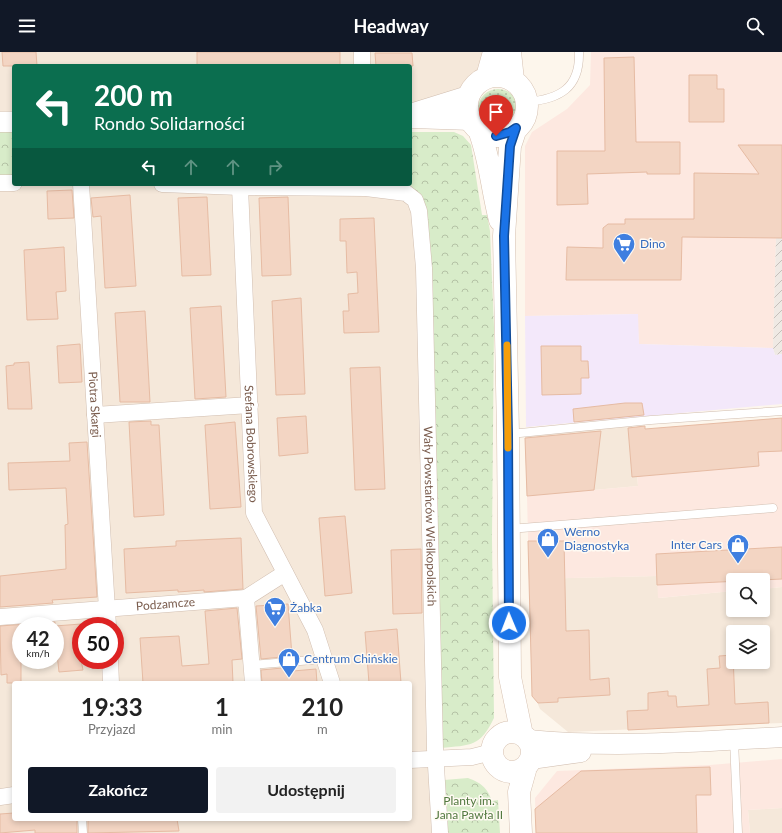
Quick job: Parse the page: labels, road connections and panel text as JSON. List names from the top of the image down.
{
  "streets": {
    "street": [
      "Piotra Skargi",
      "Stefana Bobrowskiego",
      "Wały Powstańców Wielkopolskich",
      "Podzamcze"
    ]
  },
  "crossings": [
    ["Piotra Skargi", "Podzamcze"],
    ["Stefana Bobrowskiego", "Wały Powstańców Wielkopolskich"]
  ],
  "parks": ["Planty im. Jana Pawła II"],
  "places": {
    "supermarket": ["Dino", "Żabka"],
    "shop": ["Werno Diagnostyka", "Inter Cars", "Centrum Chińskie"]
  },
  "page": {
    "header": "Headway",
    "turn": ["200 m", "Rondo Solidarności"],
    "speed": "42 km/h",
    "limit": "50",
    "eta": [
      "19:33",
      "Przyjazd",
      "1",
      "min",
      "210",
      "m"
    ],
    "buttons": ["Zakończ", "Udostępnij"]
  }
}
